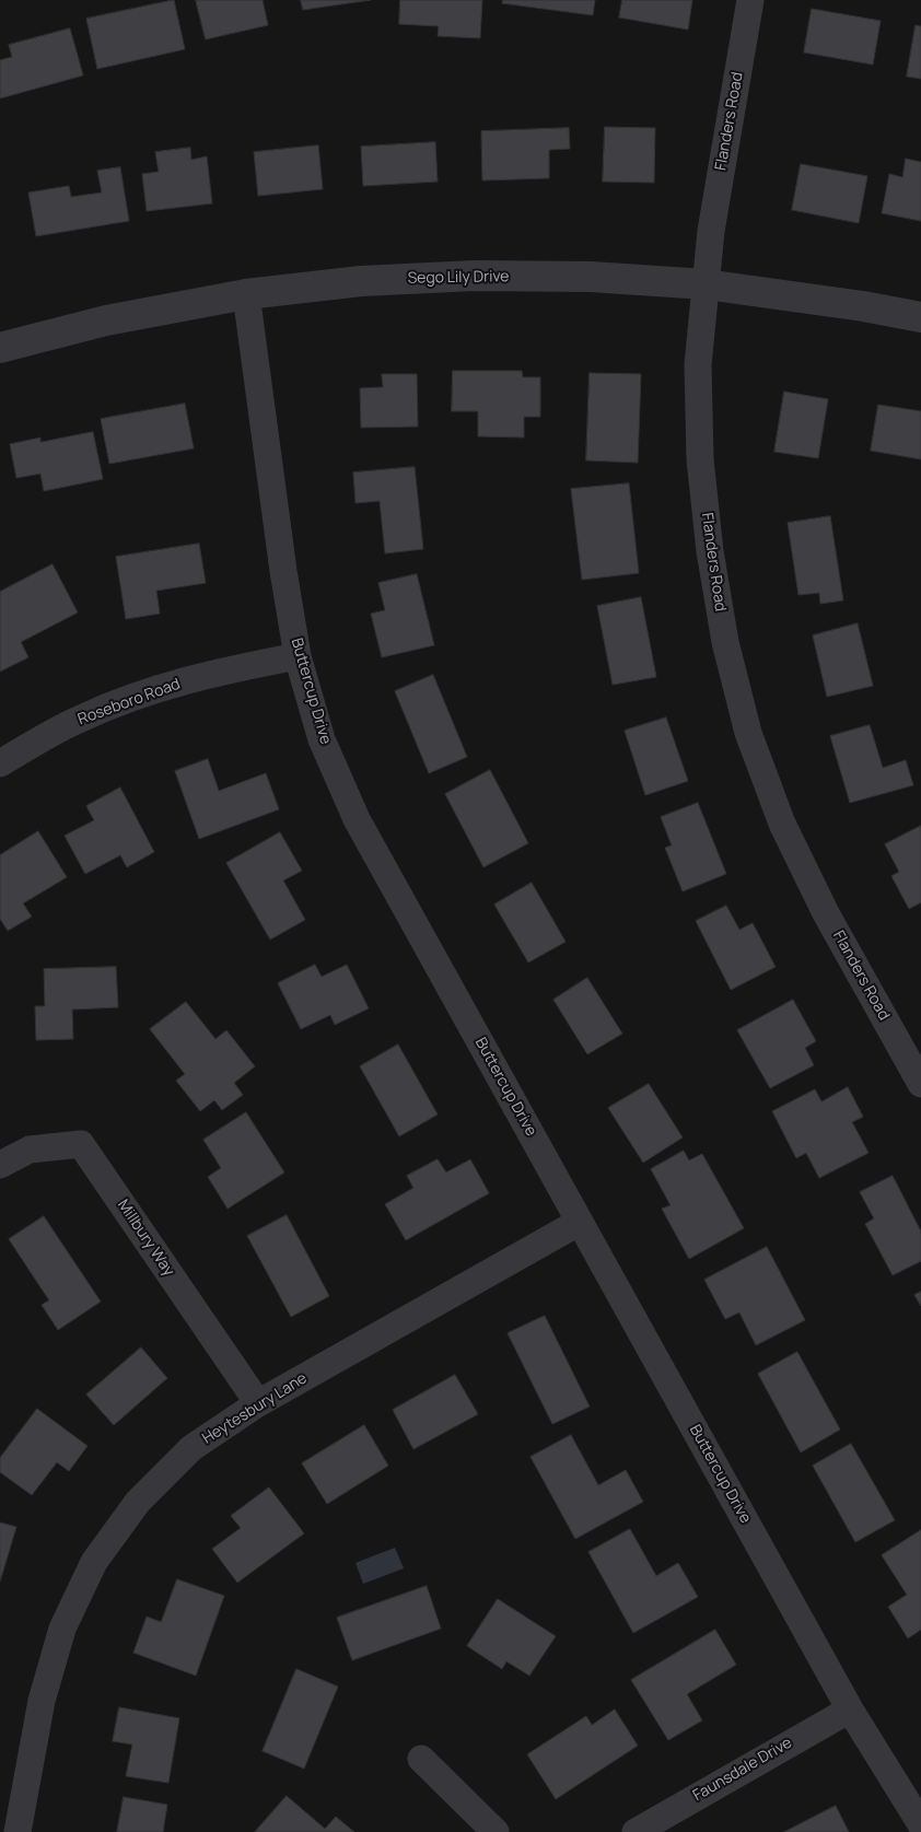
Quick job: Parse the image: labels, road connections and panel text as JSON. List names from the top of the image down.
{
  "streets": {
    "street": [
      "Flanders Road",
      "Sego Lily Drive",
      "Buttercup Drive",
      "Roseboro Road",
      "Millbury Way",
      "Heytesbury Lane",
      "Faunsdale Drive"
    ]
  },
  "crossings": [
    ["Flanders Road", "Sego Lily Drive"],
    ["Sego Lily Drive", "Buttercup Drive"],
    ["Buttercup Drive", "Roseboro Road"],
    ["Buttercup Drive", "Heytesbury Lane"],
    ["Buttercup Drive", "Faunsdale Drive"],
    ["Millbury Way", "Heytesbury Lane"]
  ]
}
